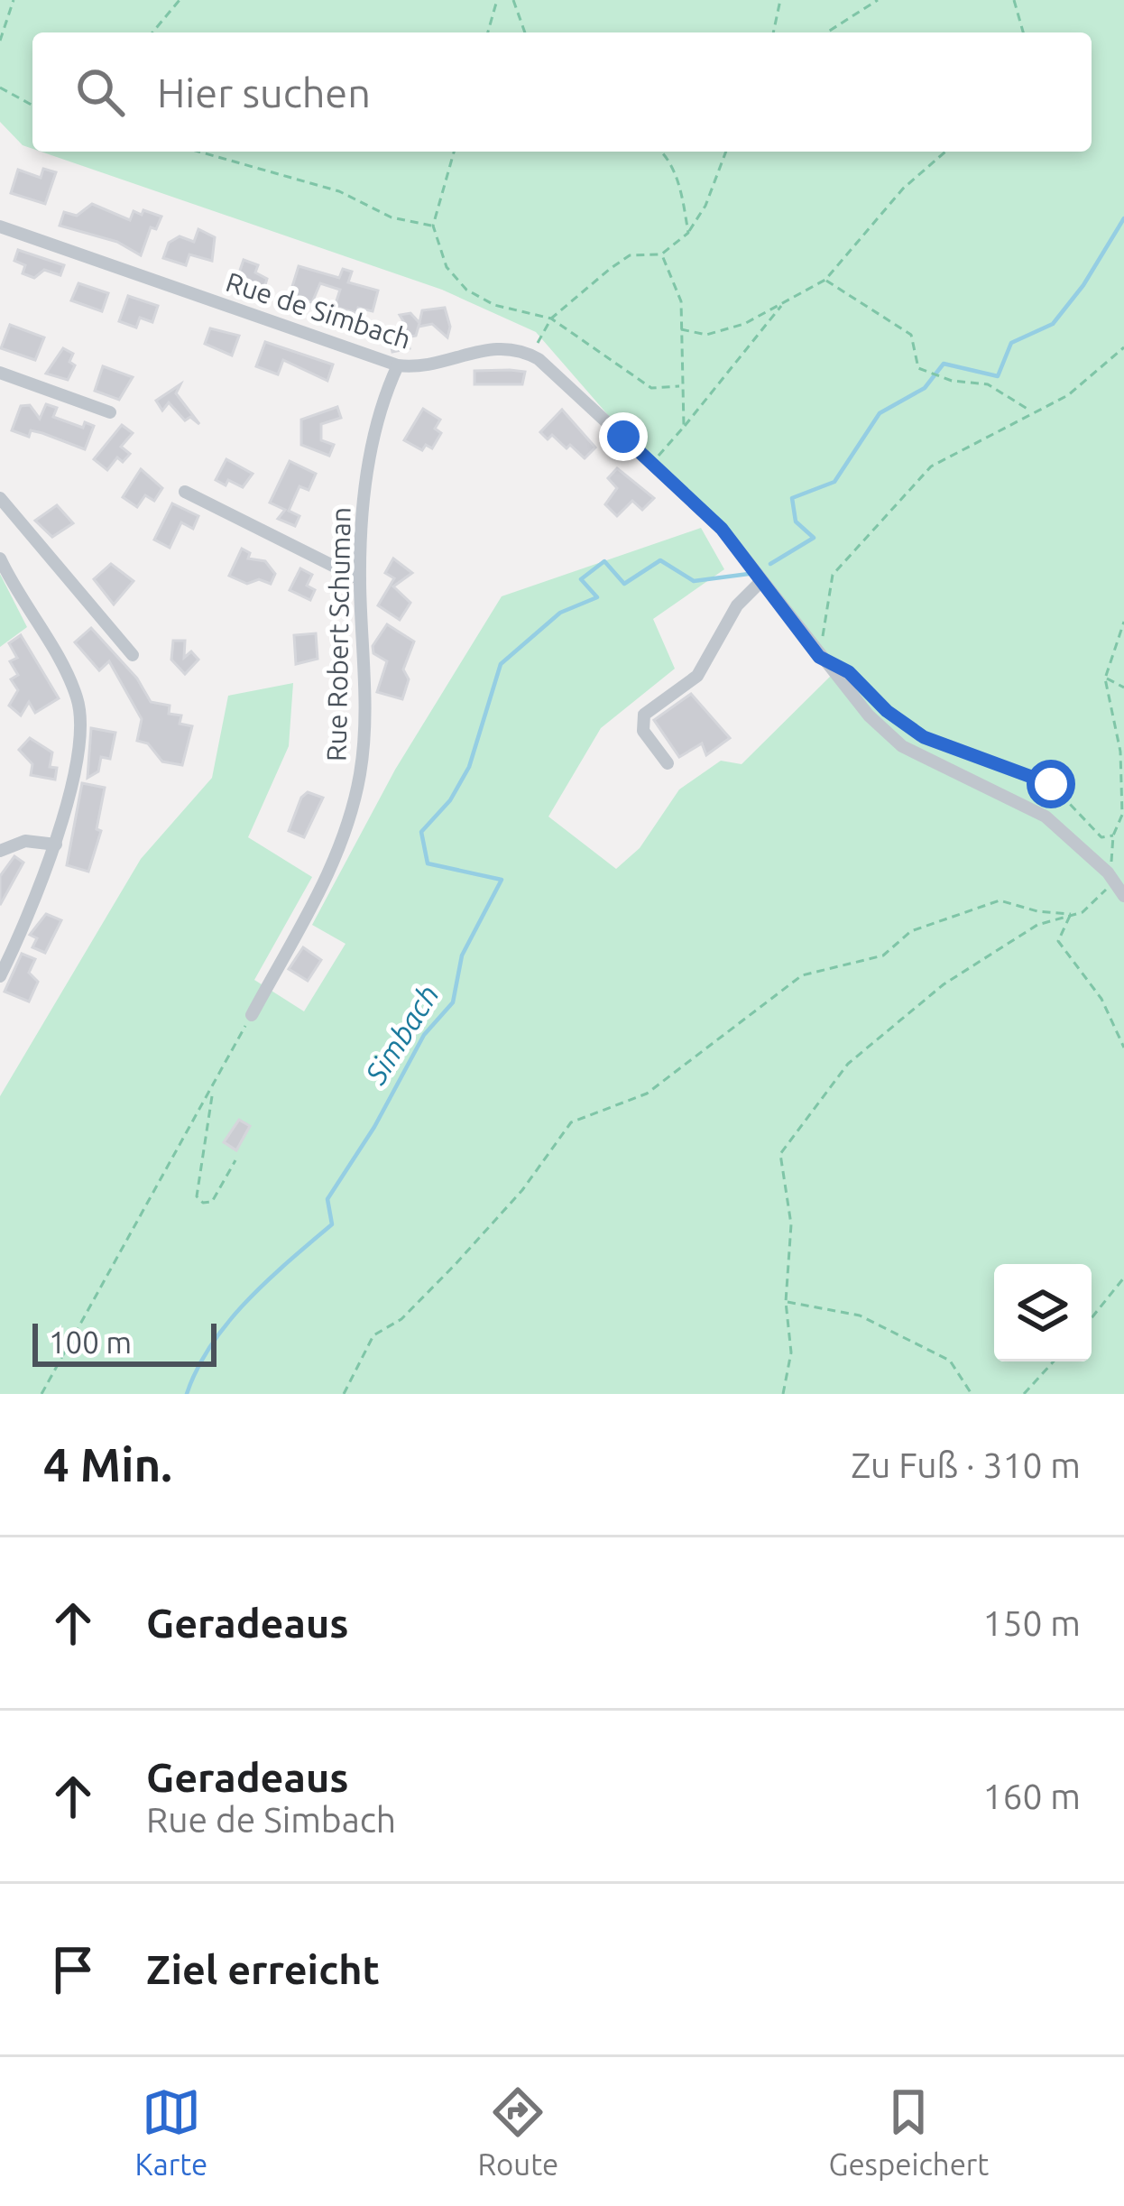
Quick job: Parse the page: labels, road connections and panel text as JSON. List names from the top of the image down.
{
  "streets": {
    "street": ["Rue de Simbach", "Rue Robert Schuman"]
  },
  "crossings": [
    ["Rue de Simbach", "Rue Robert Schuman"]
  ],
  "water": ["Simbach"],
  "scale_bar": "100 m",
  "page": {
    "search": "Hier suchen",
    "scale": "100 m",
    "heading": ["4 Min.", "Zu Fuß · 310 m"],
    "list": [
      ["Geradeaus", "150 m"],
      ["Geradeaus", "Rue de Simbach", "160 m"],
      "Ziel erreicht"
    ],
    "nav": ["Karte", "Route", "Gespeichert"]
  }
}
